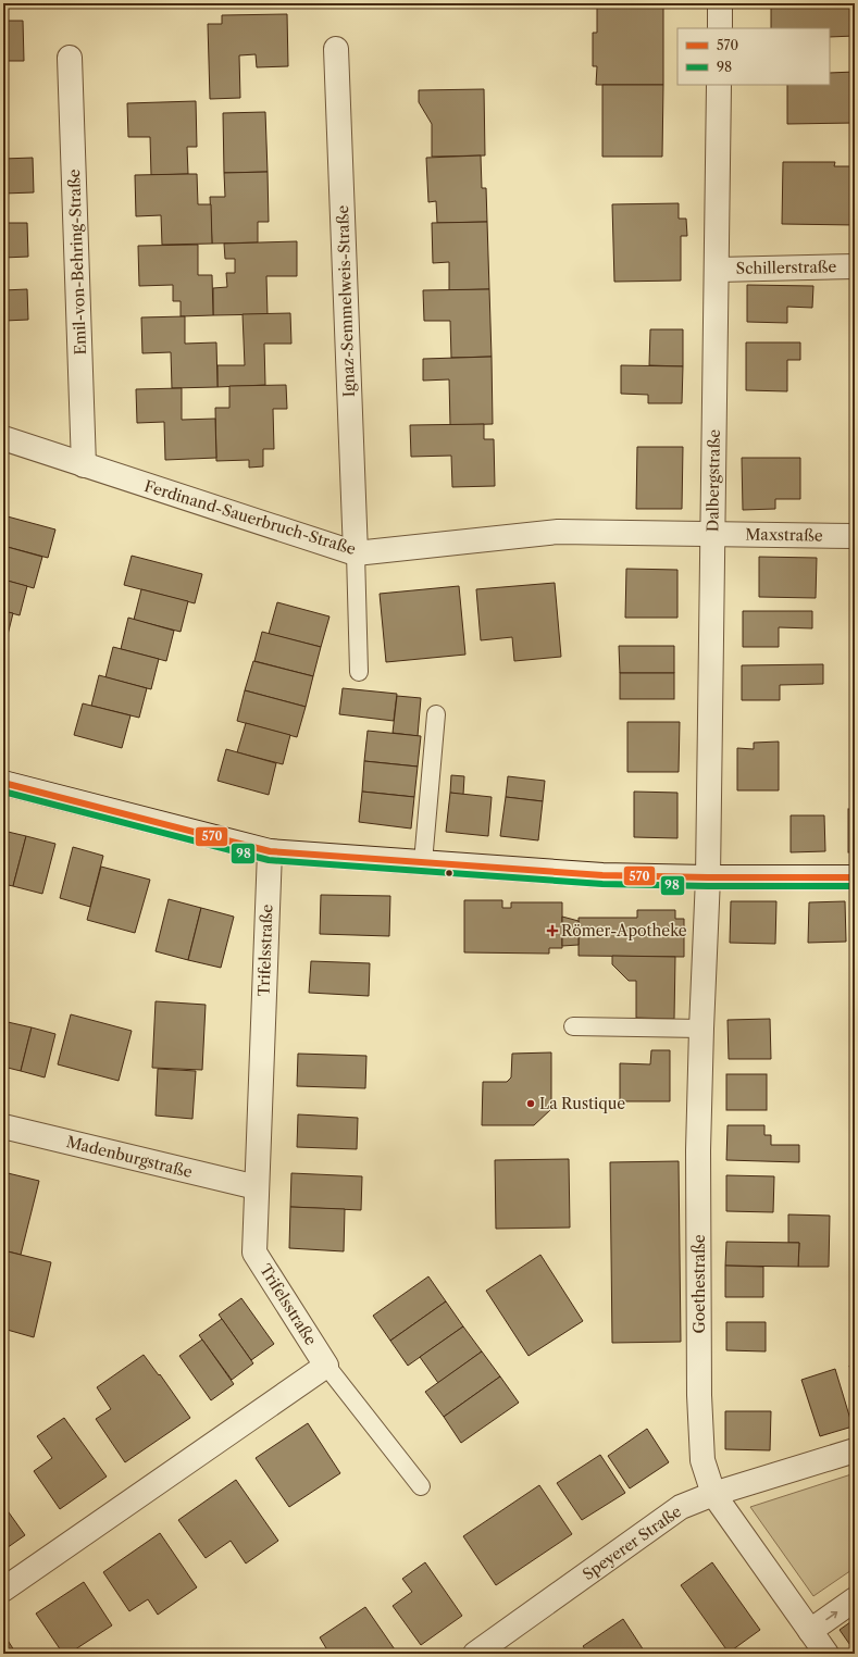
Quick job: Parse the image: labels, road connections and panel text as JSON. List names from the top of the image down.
{
  "streets": {
    "street": [
      "Emil-von-Behring-Straße",
      "Schillerstraße",
      "Ignaz-Semmelweis-Straße",
      "Dalbergstraße",
      "Ferdinand-Sauerbruch-Straße",
      "Maxstraße",
      "Trifelsstraße",
      "Madenburgstraße",
      "Goethestraße",
      "Speyerer Straße"
    ]
  },
  "crossings": [
    ["Emil-von-Behring-Straße", "Ferdinand-Sauerbruch-Straße"],
    ["Schillerstraße", "Dalbergstraße"],
    ["Ignaz-Semmelweis-Straße", "Ferdinand-Sauerbruch-Straße"],
    ["Dalbergstraße", "Ferdinand-Sauerbruch-Straße"],
    ["Dalbergstraße", "Maxstraße"],
    ["Dalbergstraße", "Goethestraße"],
    ["Ferdinand-Sauerbruch-Straße", "Maxstraße"],
    ["Trifelsstraße", "Madenburgstraße"],
    ["Goethestraße", "Speyerer Straße"]
  ],
  "places": {
    "health": ["Römer-Apotheke"],
    "other": ["La Rustique"]
  },
  "lines": ["transit line 570", "transit line 98"],
  "legend": ["570", "98"]
}
